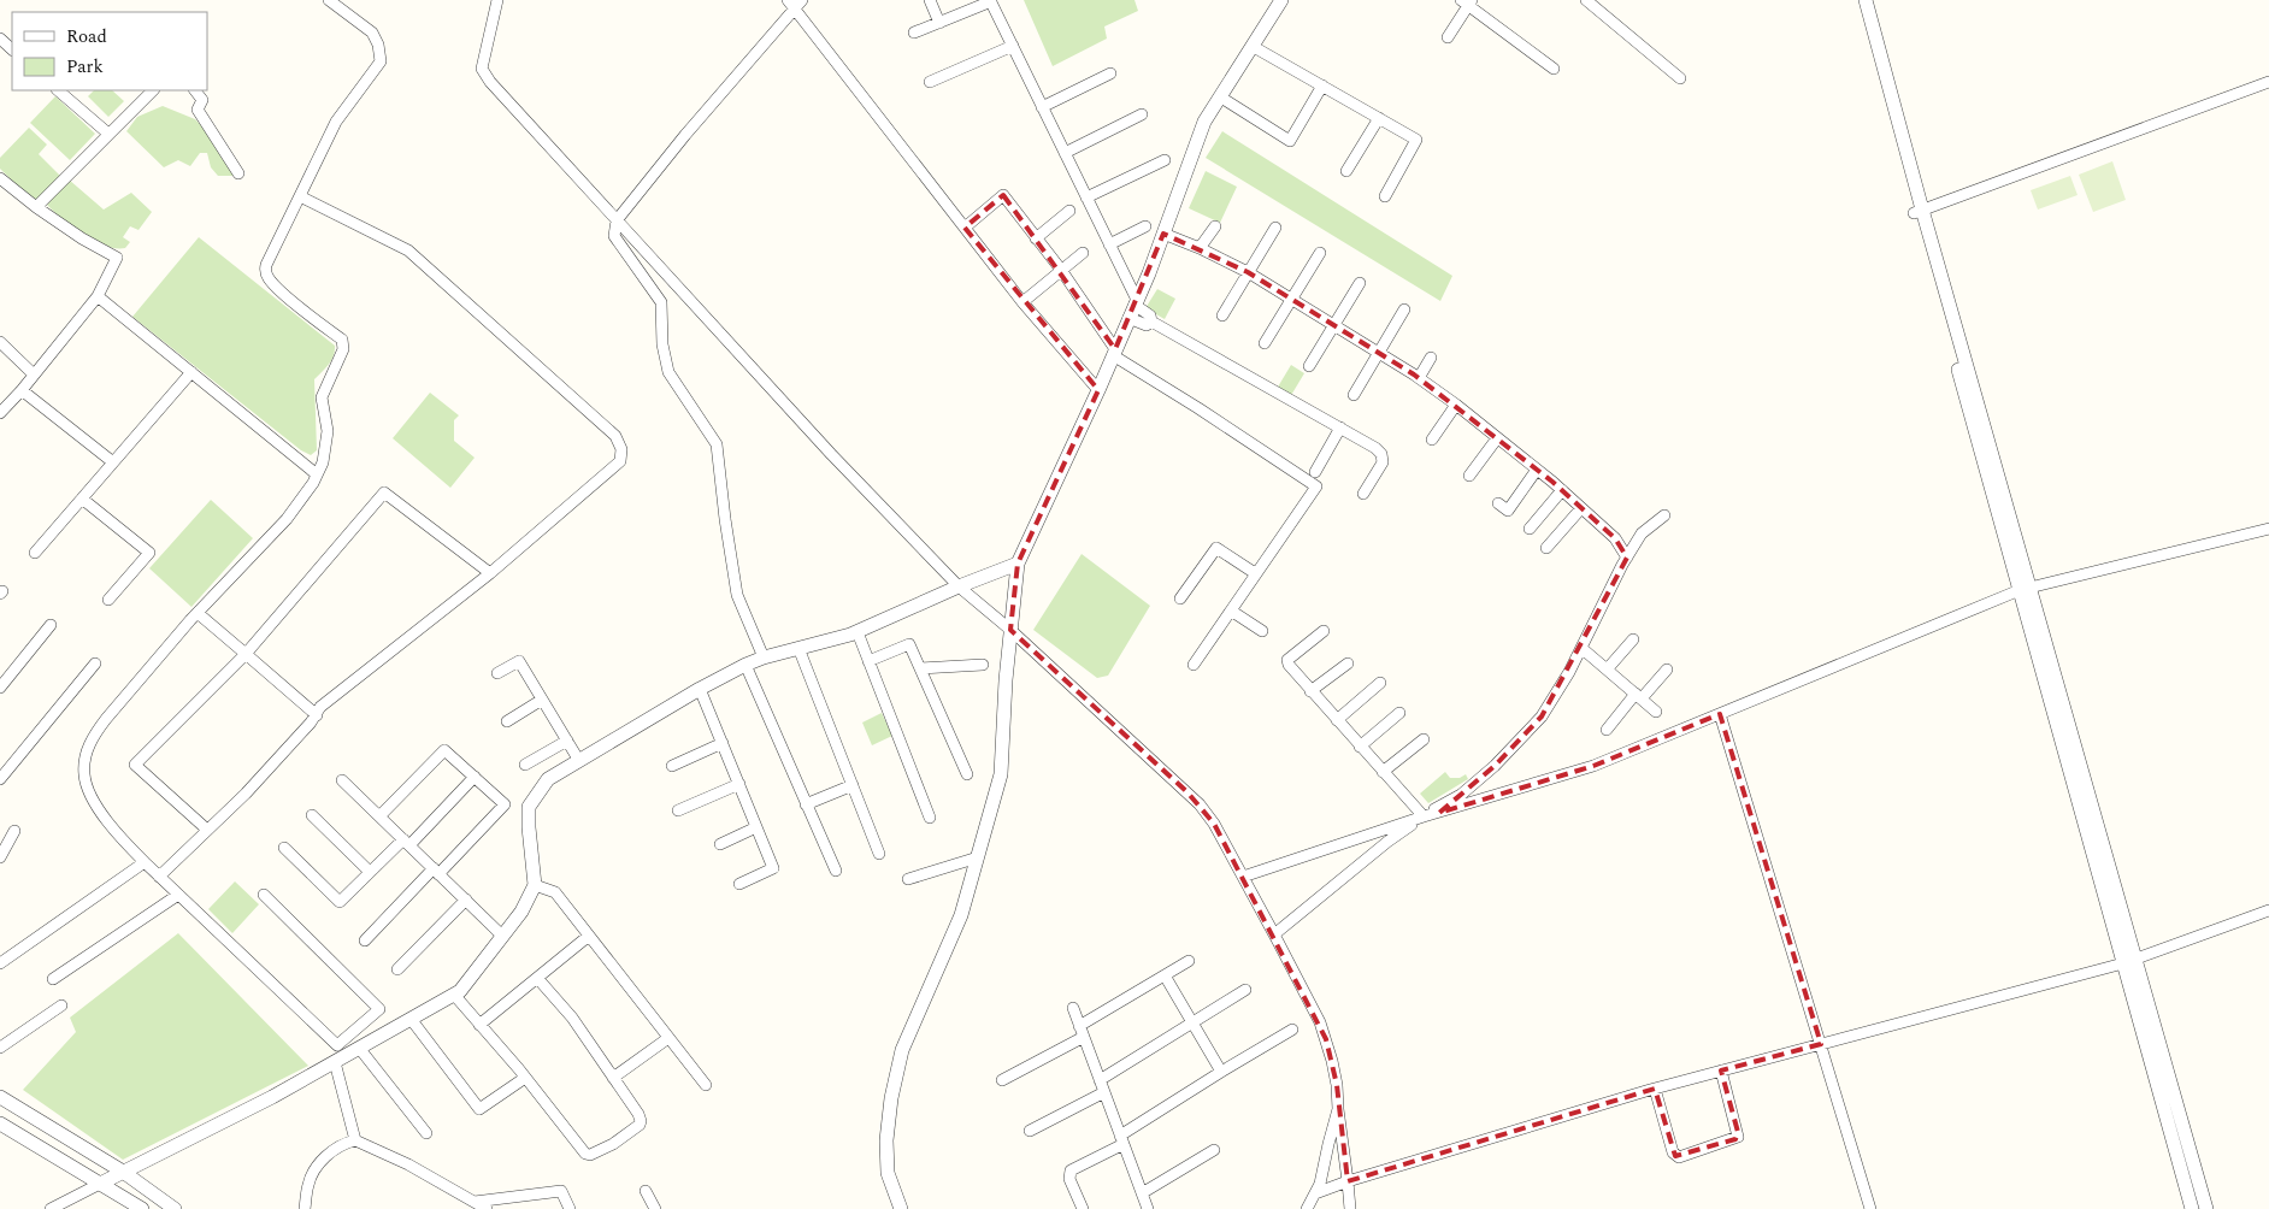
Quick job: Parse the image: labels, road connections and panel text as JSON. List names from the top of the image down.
{
  "legend": ["Road", "Park"]
}
